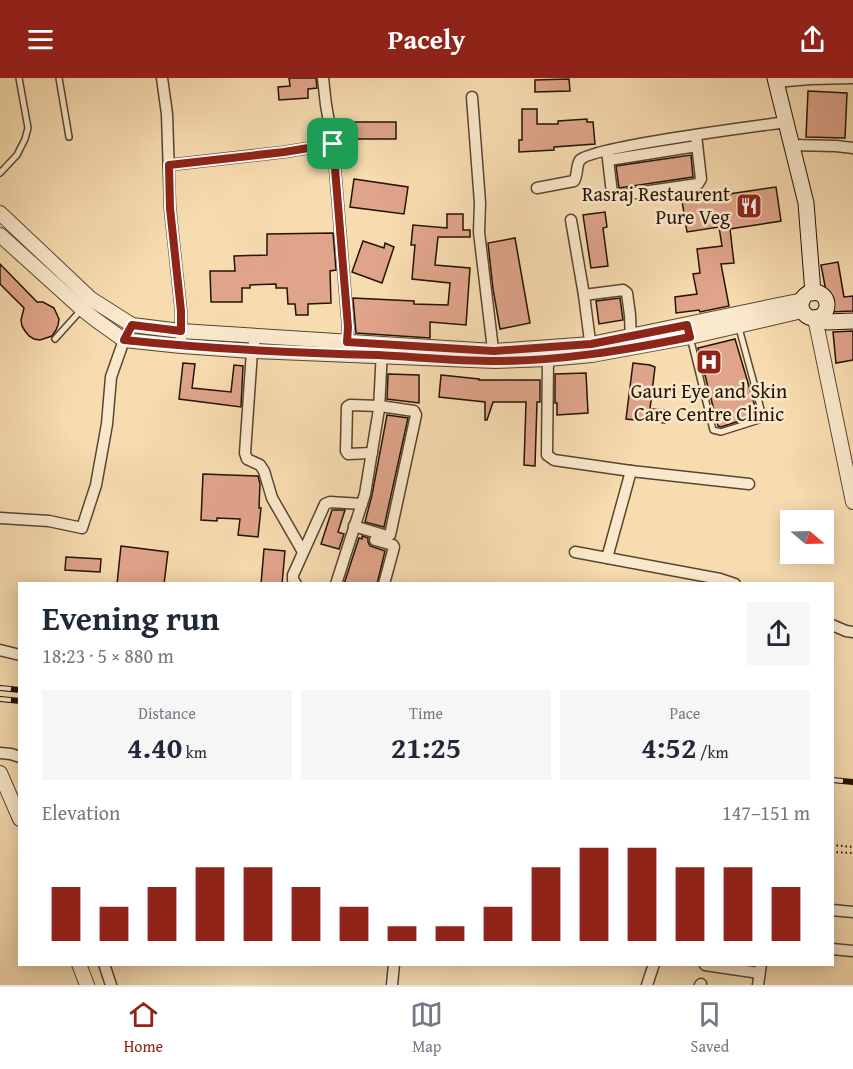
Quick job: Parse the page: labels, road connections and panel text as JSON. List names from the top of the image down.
{
  "places": {
    "restaurant": ["Rasraj Restaurent Pure Veg"],
    "hospital": ["Gauri Eye and Skin Care Centre Clinic"]
  },
  "north": "right",
  "page": {
    "header": "Pacely",
    "heading": ["Evening run", "18:23 · 5 × 880 m"],
    "stats": [
      ["Distance", "4.40 km"],
      ["Time", "21:25"],
      ["Pace", "4:52 /km"]
    ],
    "chart": ["Elevation", "147–151 m"],
    "tabs": ["Home", "Map", "Saved"]
  }
}
